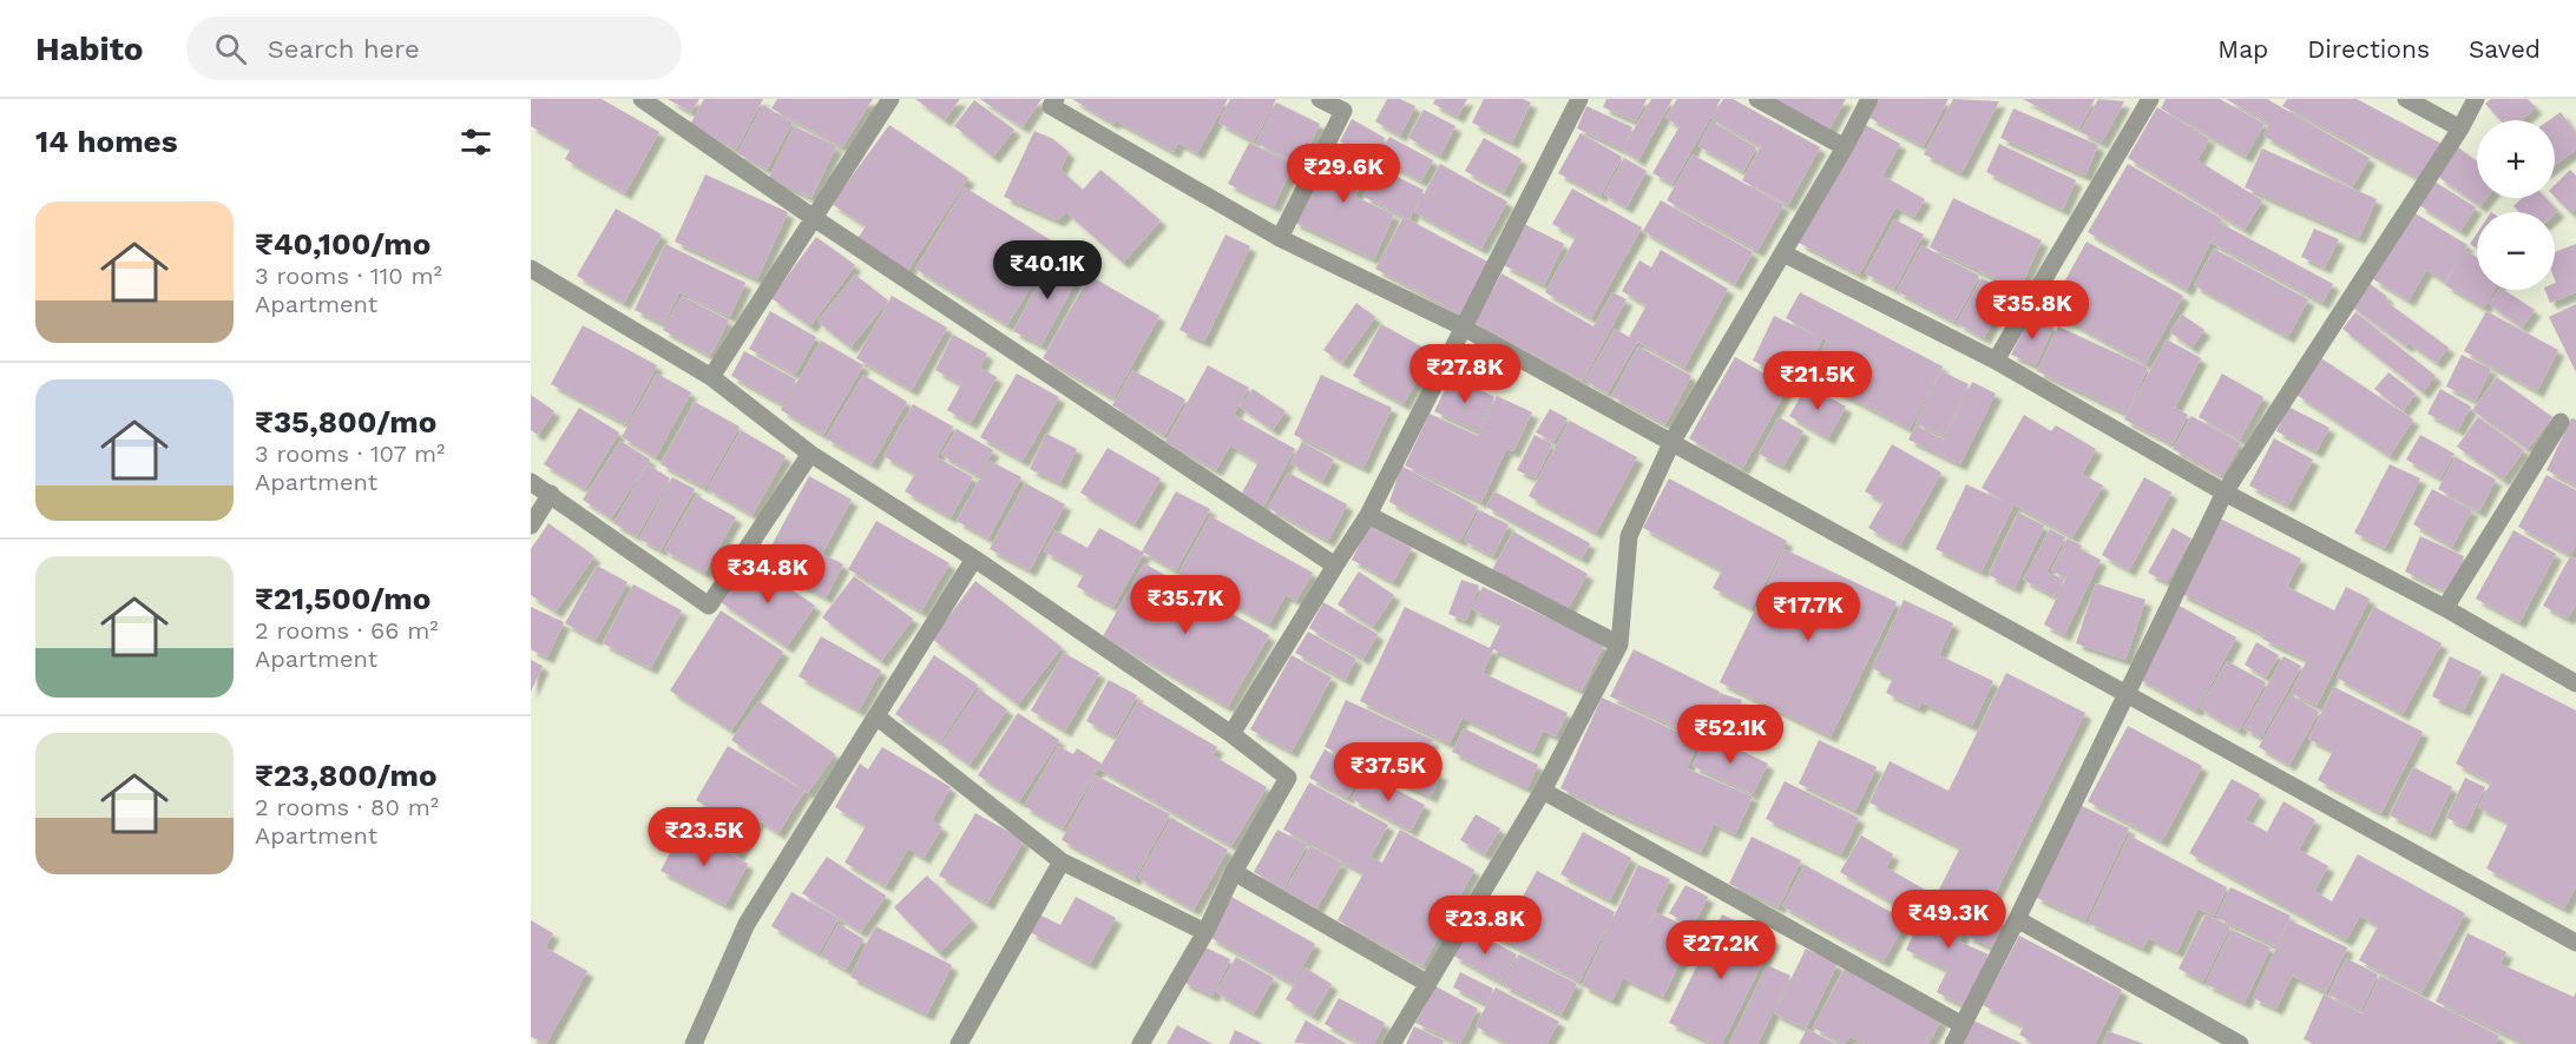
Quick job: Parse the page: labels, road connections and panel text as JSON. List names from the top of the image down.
{
  "page": {
    "header": "Habito",
    "search": "Search here",
    "nav": ["Map", "Directions", "Saved"],
    "heading": "14 homes",
    "map_buttons": ["+", "−"],
    "price": [
      "₹29.6K",
      "₹40.1K",
      "₹35.8K",
      "₹27.8K",
      "₹21.5K",
      "₹34.8K",
      "₹35.7K",
      "₹17.7K",
      "₹52.1K",
      "₹37.5K",
      "₹23.5K",
      "₹49.3K",
      "₹23.8K",
      "₹27.2K"
    ],
    "list": [
      {
        "name": "₹40,100/mo",
        "note": "3 rooms · 110 m² · Apartment"
      },
      {
        "name": "₹35,800/mo",
        "note": "3 rooms · 107 m² · Apartment"
      },
      {
        "name": "₹21,500/mo",
        "note": "2 rooms · 66 m² · Apartment"
      },
      {
        "name": "₹23,800/mo",
        "note": "2 rooms · 80 m² · Apartment"
      }
    ]
  }
}
